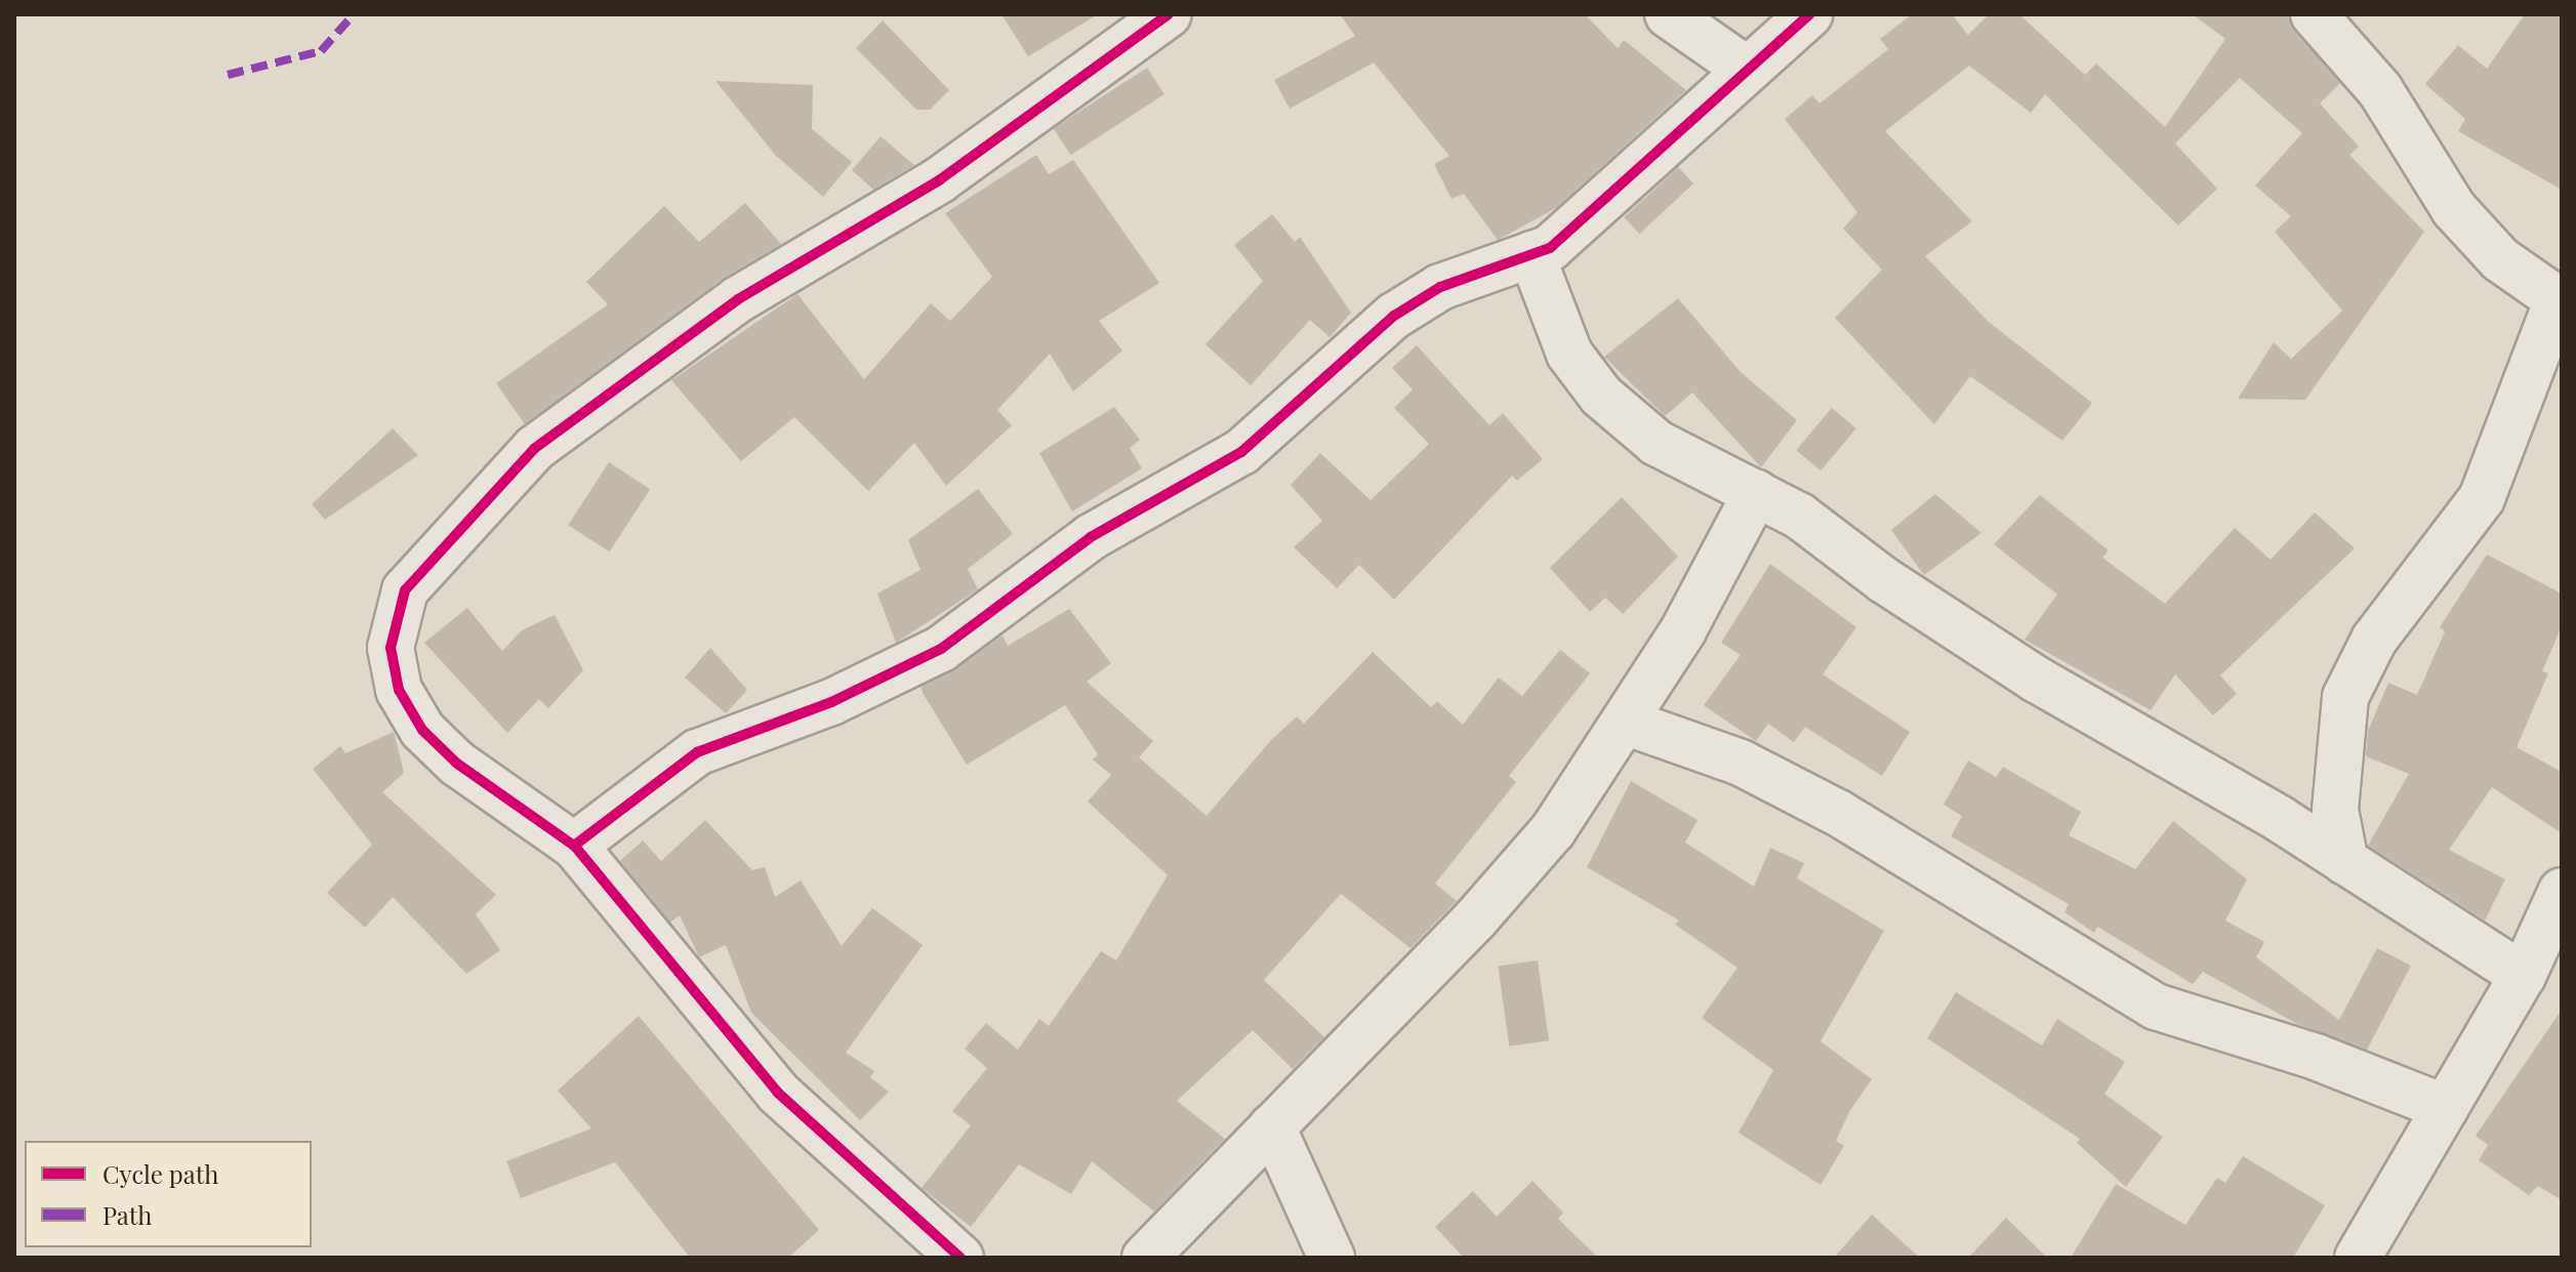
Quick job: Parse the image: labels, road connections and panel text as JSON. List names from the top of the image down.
{
  "legend": ["Cycle path", "Path"]
}
